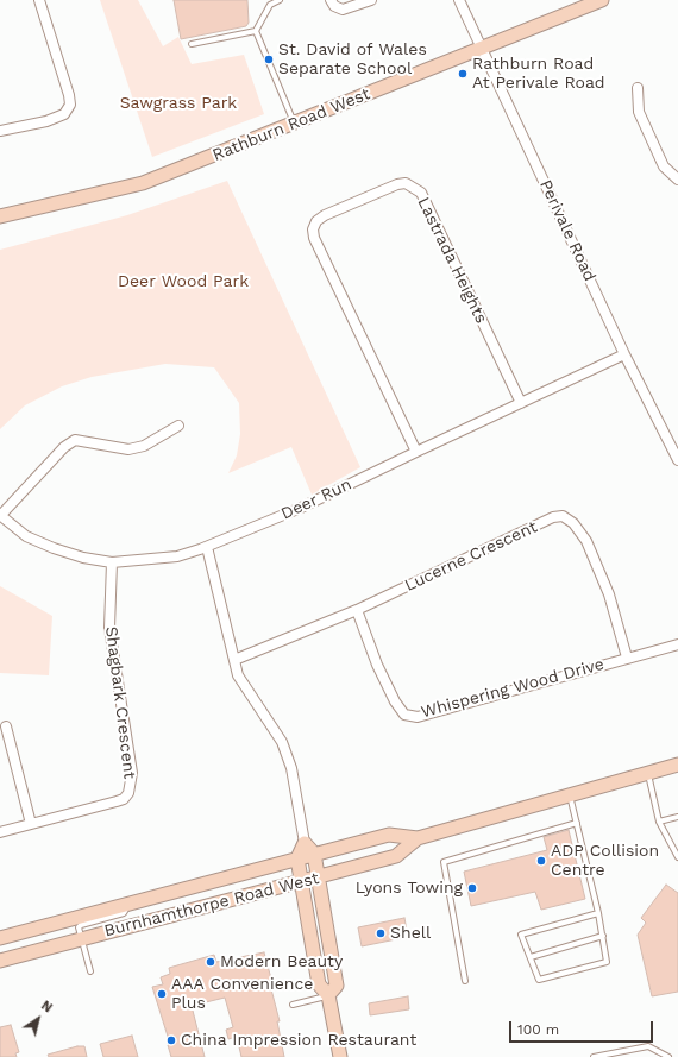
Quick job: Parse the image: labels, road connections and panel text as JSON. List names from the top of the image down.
{
  "streets": {
    "main road": ["Rathburn Road West", "Burnhamthorpe Road West"],
    "street": [
      "Perivale Road",
      "Lastrada Heights",
      "Deer Run",
      "Lucerne Crescent",
      "Whispering Wood Drive",
      "Shagbark Crescent"
    ]
  },
  "crossings": [
    ["Rathburn Road West", "Perivale Road"],
    ["Perivale Road", "Deer Run"],
    ["Lastrada Heights", "Deer Run"],
    ["Deer Run", "Shagbark Crescent"],
    ["Lucerne Crescent", "Whispering Wood Drive"]
  ],
  "parks": ["Sawgrass Park", "Deer Wood Park"],
  "places": [
    "St. David of Wales Separate School",
    "Rathburn Road At Perivale Road",
    "ADP Collision Centre",
    "Lyons Towing",
    "Shell",
    "Modern Beauty",
    "AAA Convenience Plus",
    "China Impression Restaurant"
  ],
  "scale_bar": "100 m",
  "north": "top right"
}
